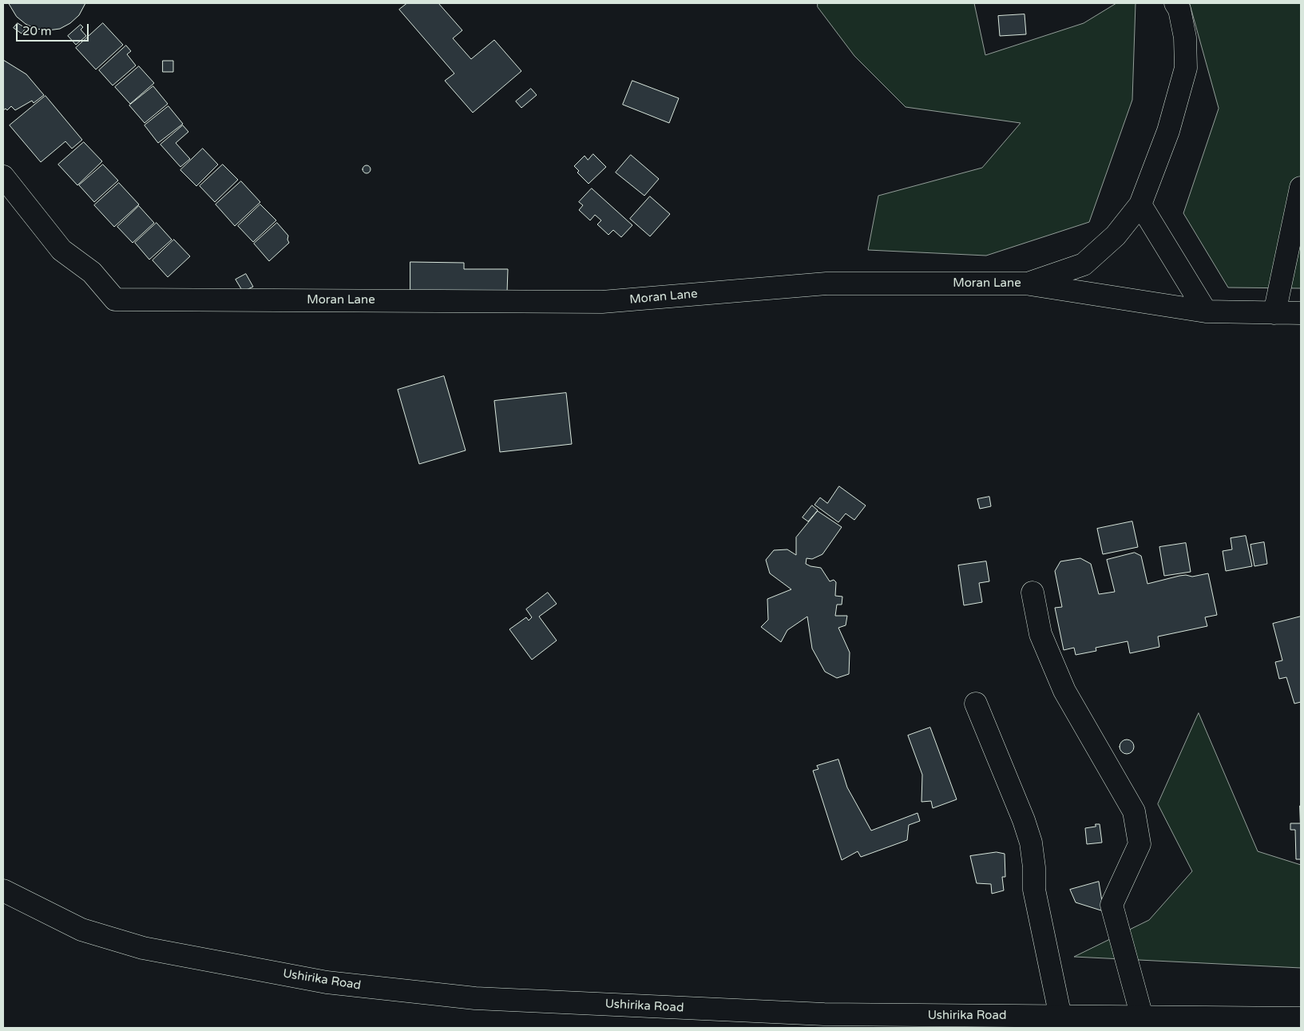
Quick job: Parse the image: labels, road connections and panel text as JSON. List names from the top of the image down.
{
  "streets": {
    "street": ["Moran Lane", "Ushirika Road"]
  },
  "scale_bar": "20 m"
}
